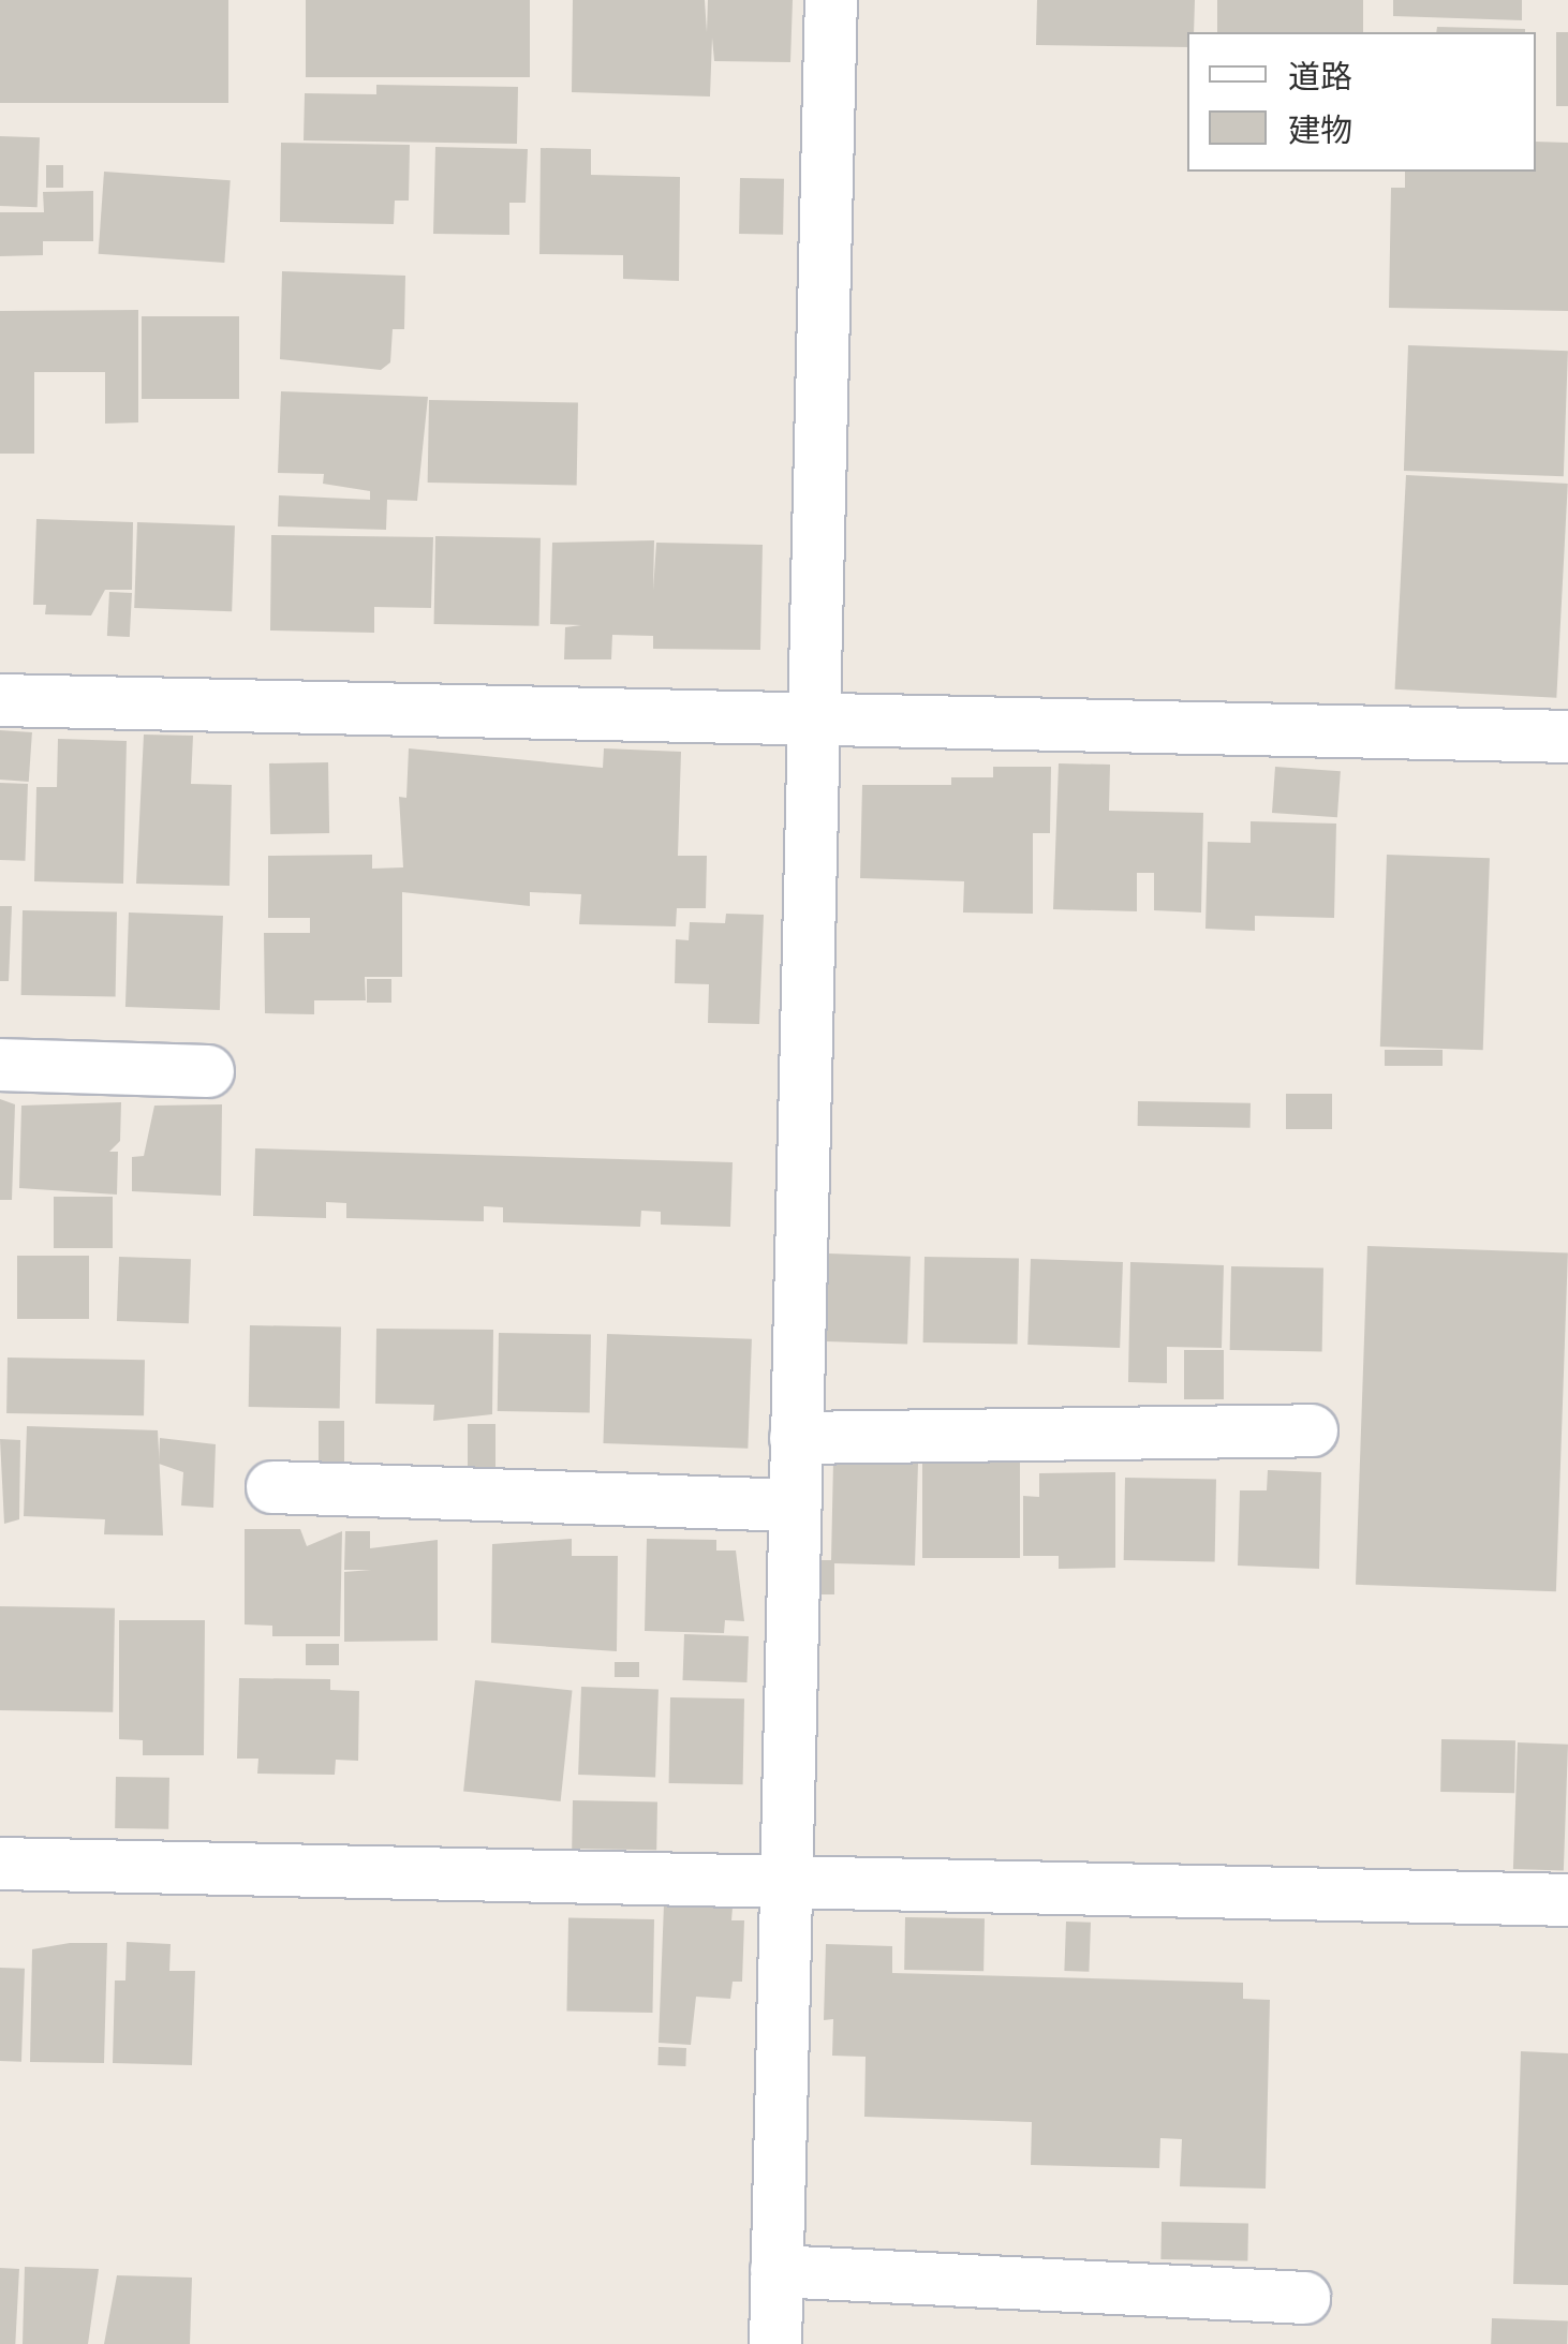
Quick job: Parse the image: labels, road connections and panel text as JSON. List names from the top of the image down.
{
  "legend": ["道路", "建物"]
}
